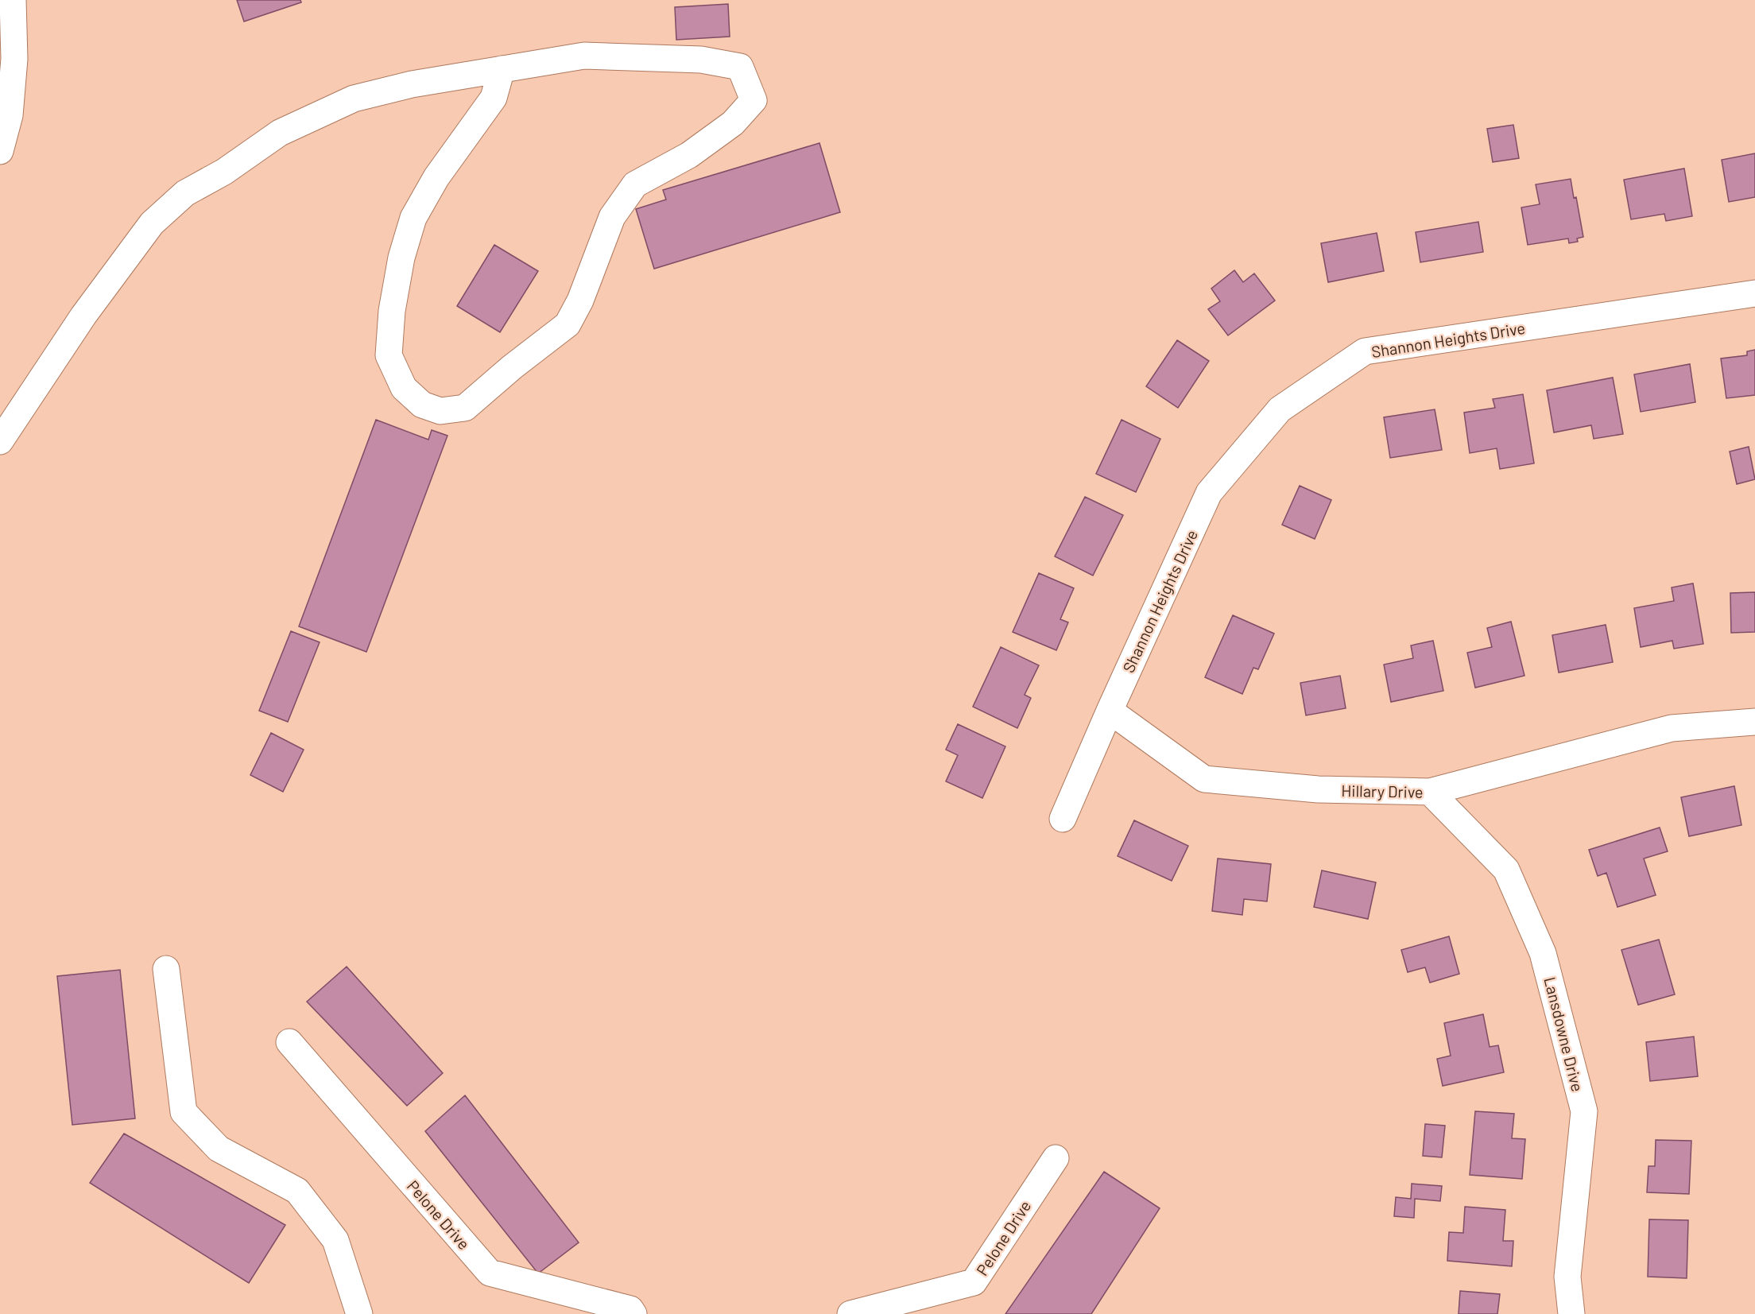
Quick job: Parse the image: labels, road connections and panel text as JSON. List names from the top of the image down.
{
  "streets": {
    "street": [
      "Shannon Heights Drive",
      "Hillary Drive",
      "Lansdowne Drive",
      "Pelone Drive"
    ]
  },
  "crossings": [
    ["Shannon Heights Drive", "Hillary Drive"],
    ["Hillary Drive", "Lansdowne Drive"]
  ]
}
